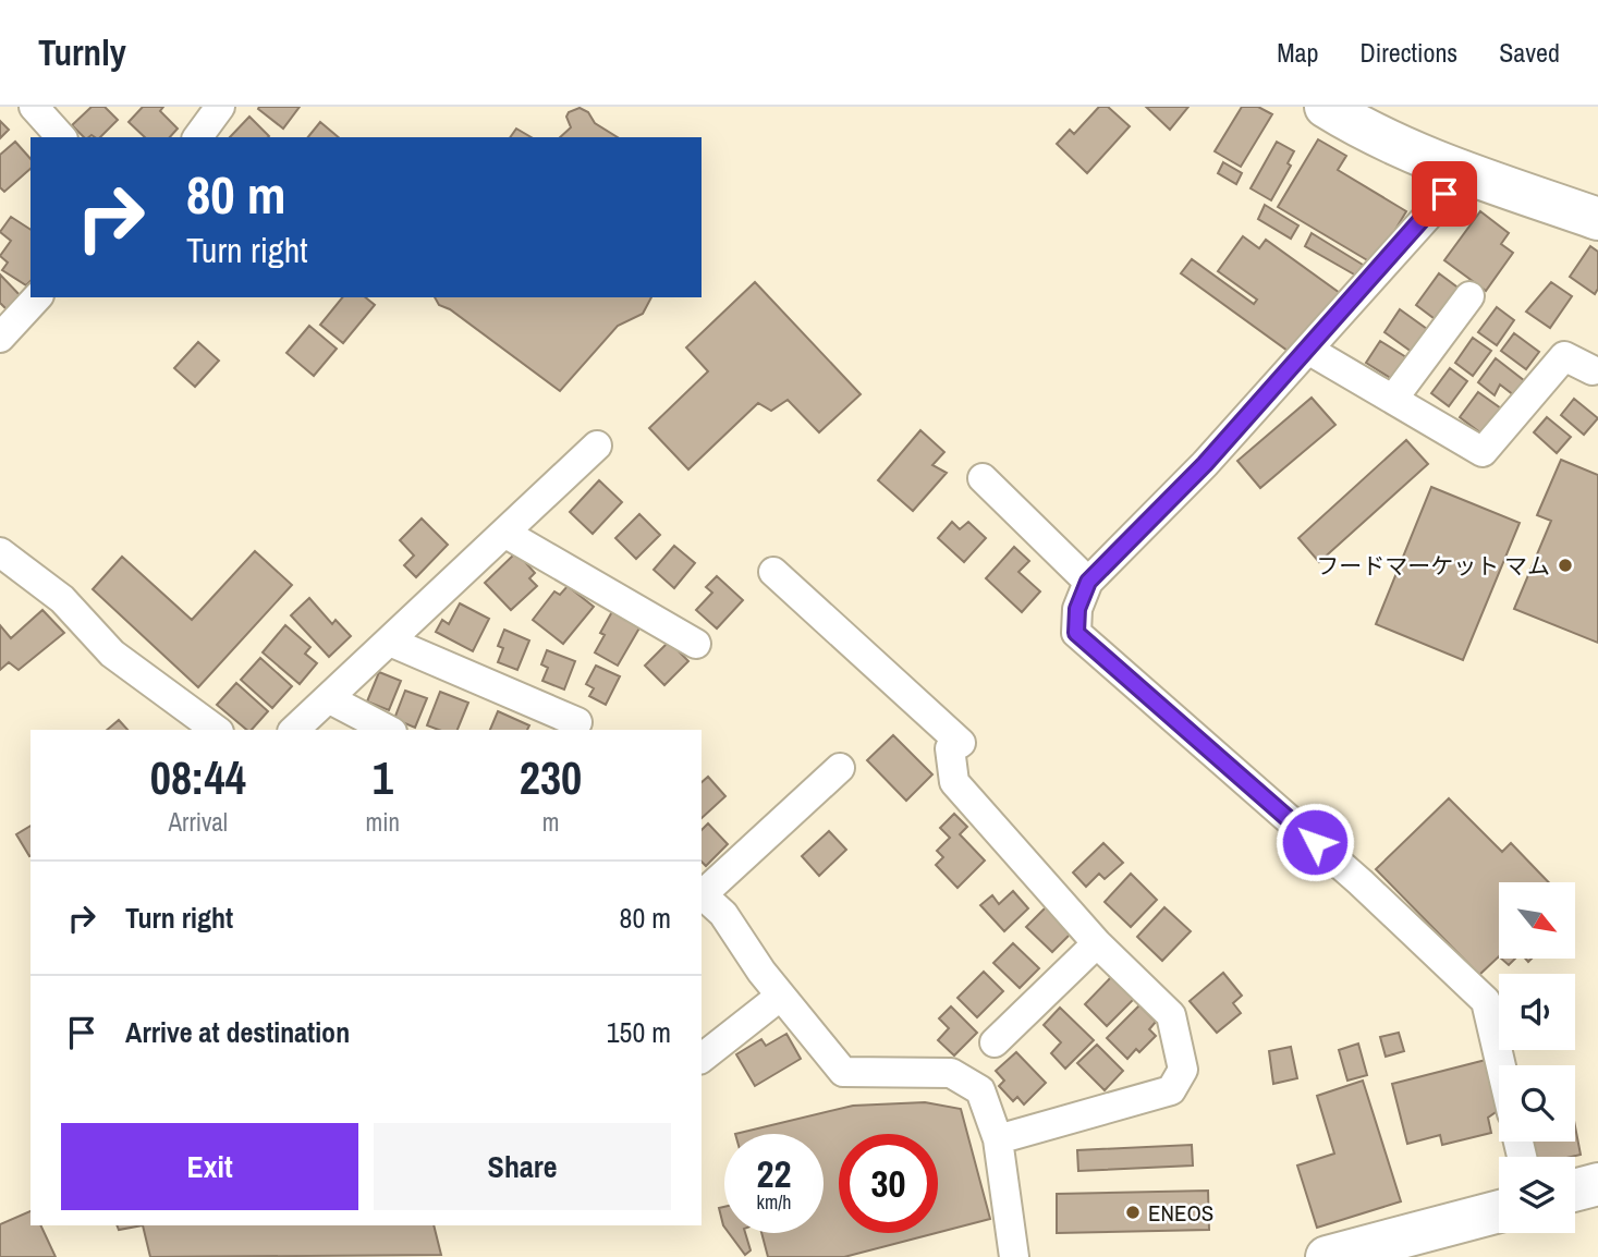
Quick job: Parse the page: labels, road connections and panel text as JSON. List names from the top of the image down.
{
  "places": ["フードマーケット マム", "ENEOS"],
  "north": "bottom right",
  "page": {
    "header": "Turnly",
    "nav": ["Map", "Directions", "Saved"],
    "turn": ["80 m", "Turn right"],
    "eta": [
      "08:44",
      "Arrival",
      "1",
      "min",
      "230",
      "m"
    ],
    "list": [
      {
        "name": "Turn right",
        "value": "80 m"
      },
      {
        "name": "Arrive at destination",
        "value": "150 m"
      }
    ],
    "buttons": ["Exit", "Share"],
    "speed": "22 km/h",
    "limit": "30"
  }
}
